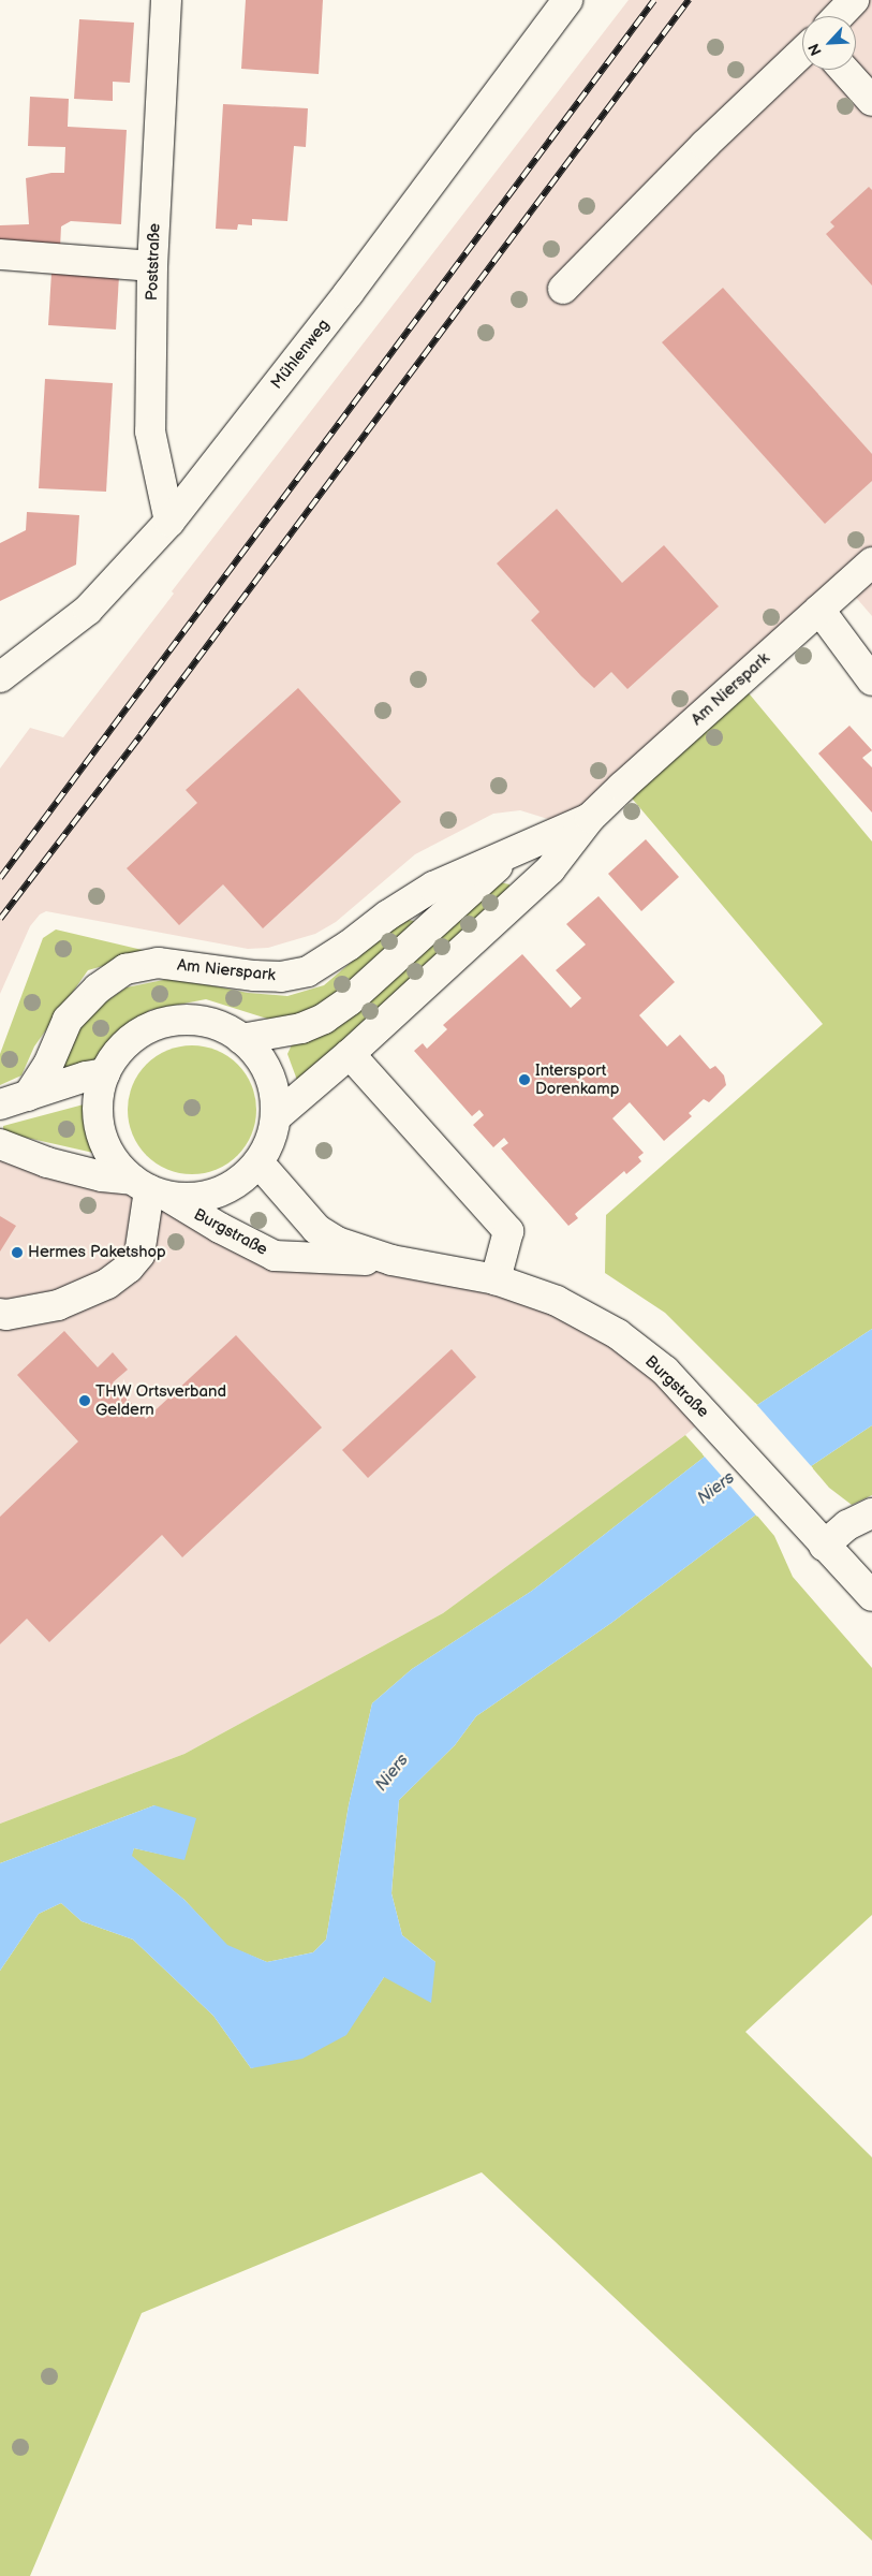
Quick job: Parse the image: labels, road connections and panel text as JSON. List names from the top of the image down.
{
  "streets": {
    "street": [
      "Poststraße",
      "Mühlenweg",
      "Am Nierspark",
      "Burgstraße"
    ]
  },
  "crossings": [
    ["Poststraße", "Mühlenweg"],
    ["Am Nierspark", "Burgstraße"]
  ],
  "water": ["Niers"],
  "places": ["Intersport Dorenkamp", "Hermes Paketshop", "THW Ortsverband Geldern"],
  "north": "bottom left"
}
